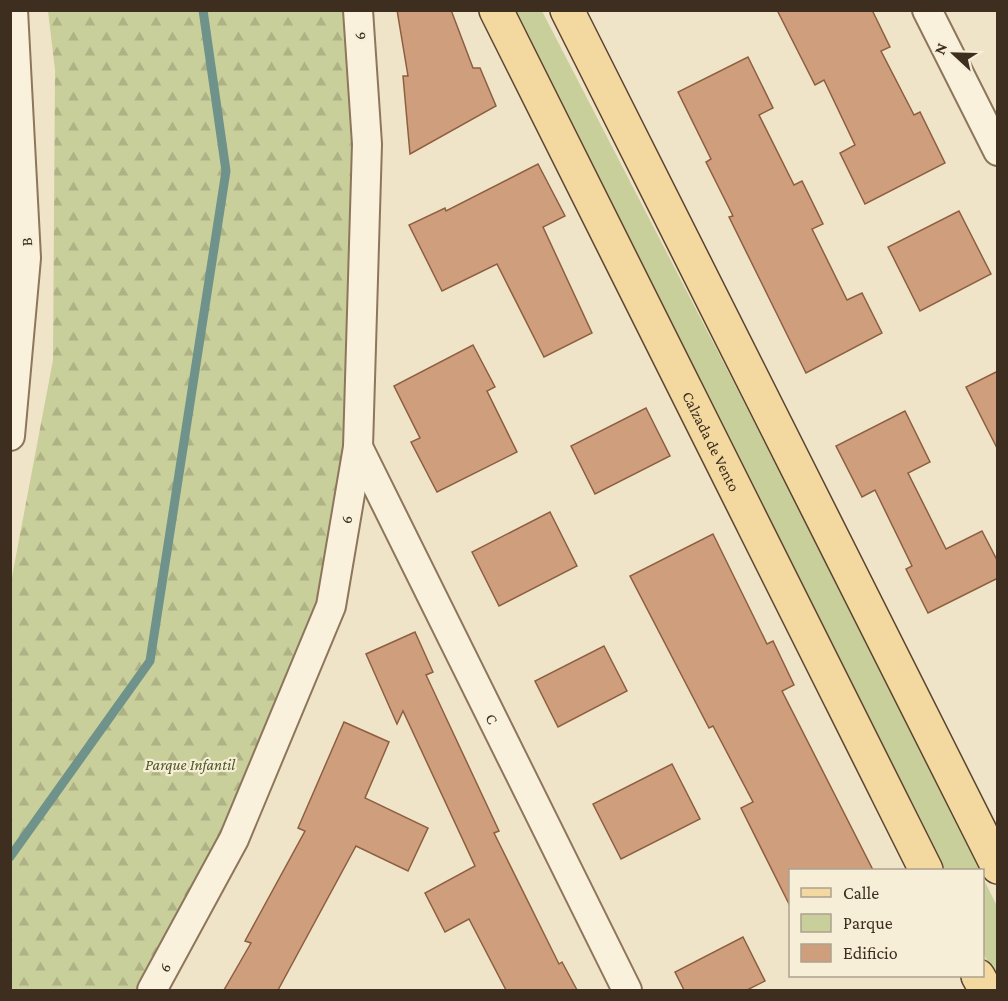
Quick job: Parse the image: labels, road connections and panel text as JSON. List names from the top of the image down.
{
  "streets": {
    "main road": ["Calzada de Vento"],
    "street": ["6", "B", "C"]
  },
  "crossings": [
    ["6", "C"]
  ],
  "parks": ["Parque Infantil"],
  "legend": ["Calle", "Parque", "Edificio"],
  "north": "left"
}
